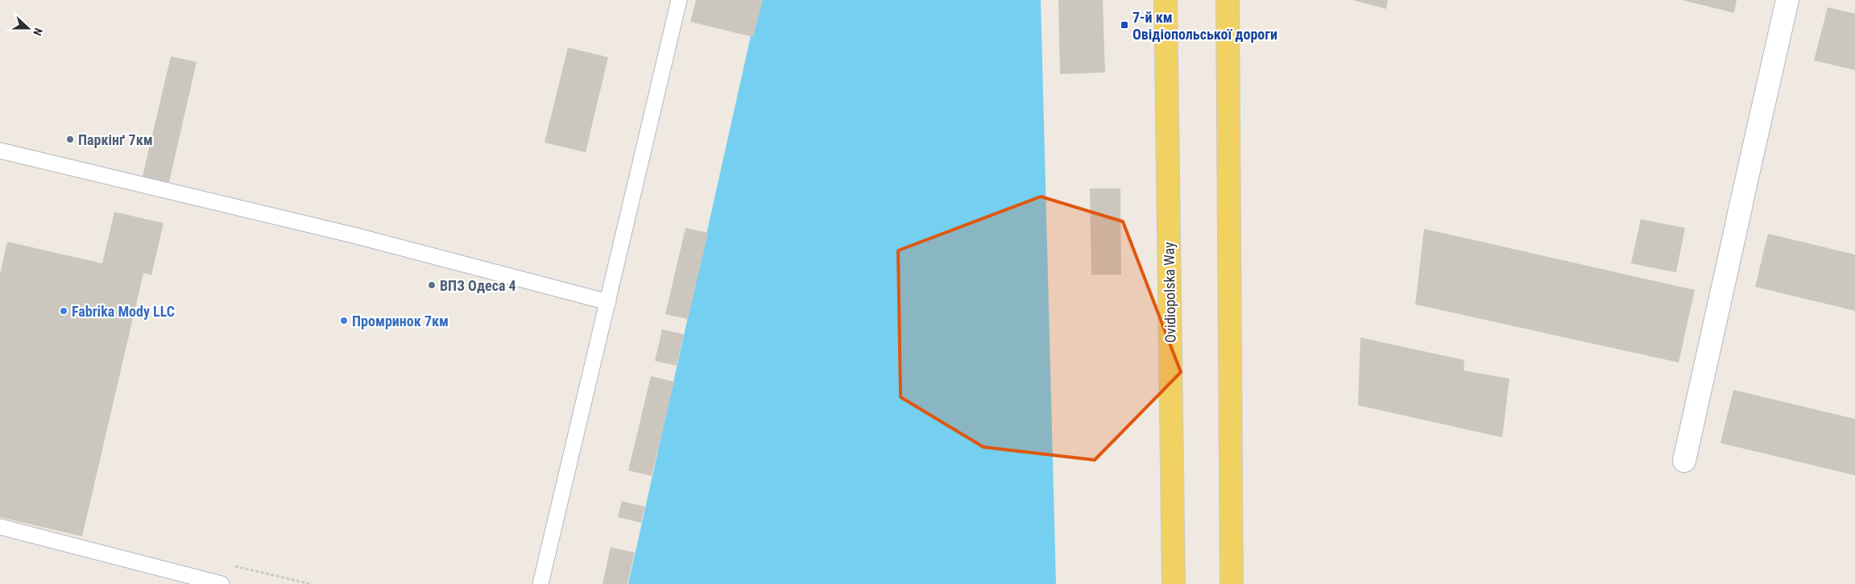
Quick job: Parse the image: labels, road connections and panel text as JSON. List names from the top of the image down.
{
  "streets": {
    "main road": ["Ovidiopolska Way"]
  },
  "places": {
    "transit": ["7-й км Овідіопольської дороги"],
    "other": [
      "Паркінґ 7км",
      "ВПЗ Одеса 4",
      "Fabrika Mody LLC",
      "Промринок 7км"
    ]
  },
  "north": "right"
}
